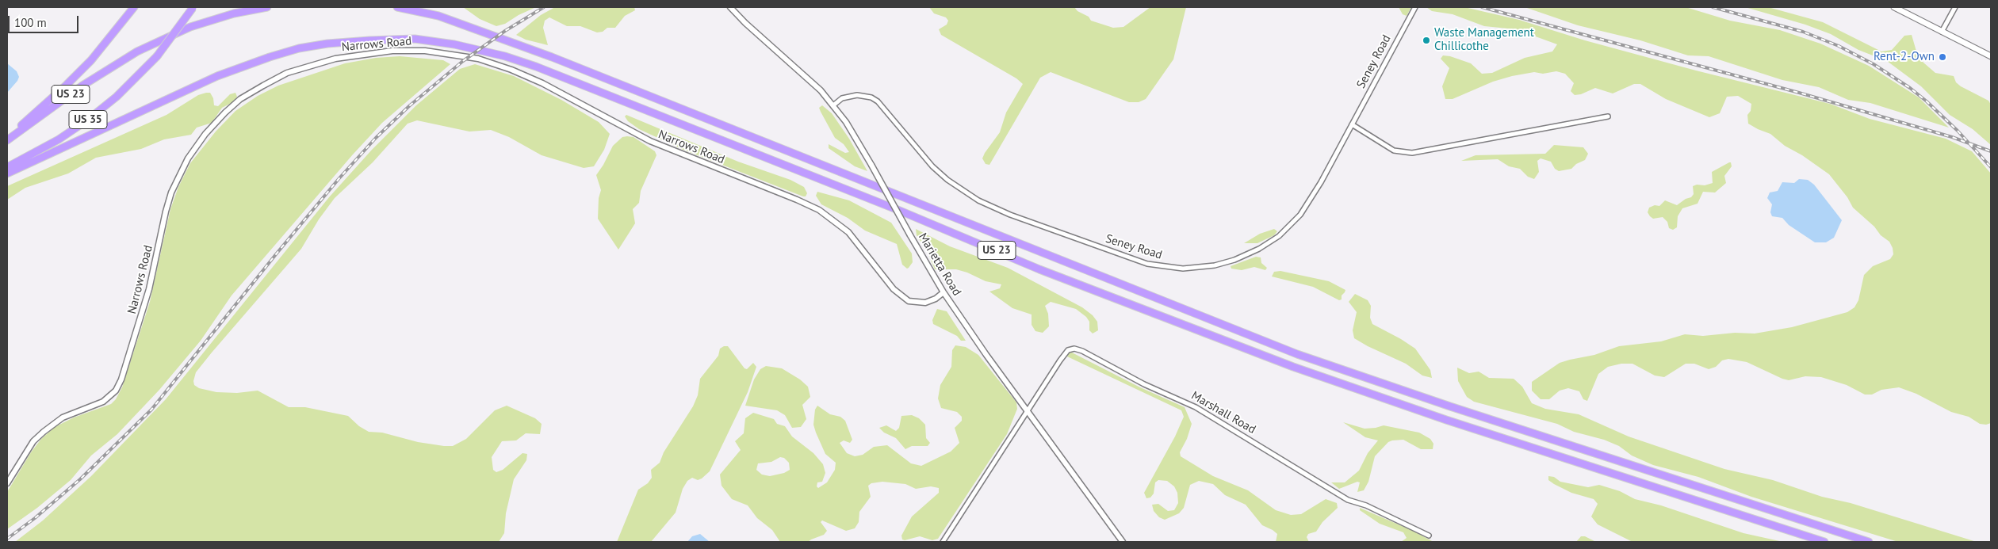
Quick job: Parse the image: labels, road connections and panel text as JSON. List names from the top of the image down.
{
  "streets": {
    "highway": ["US 23", "US 35"],
    "street": [
      "Narrows Road",
      "Seney Road",
      "Marietta Road",
      "Marshall Road"
    ]
  },
  "crossings": [
    ["Narrows Road", "Marietta Road"],
    ["Seney Road", "Marietta Road"],
    ["Marietta Road", "Marshall Road"]
  ],
  "places": ["Waste Management Chillicothe", "Rent-2-Own"],
  "scale_bar": "100 m"
}
